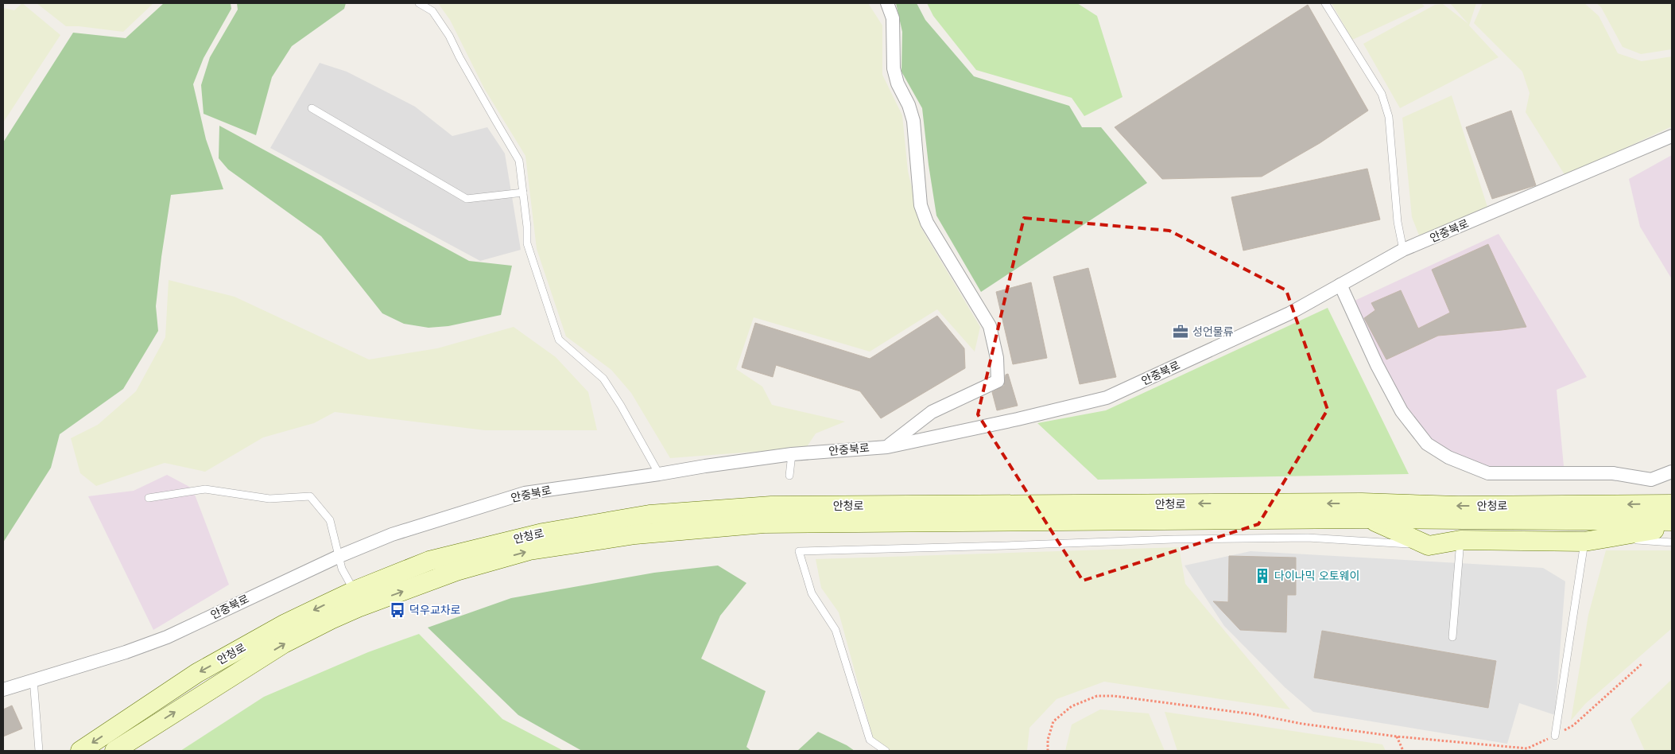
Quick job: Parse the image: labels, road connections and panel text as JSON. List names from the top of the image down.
{
  "streets": {
    "street": ["안중북로", "안청로"]
  },
  "places": {
    "office": ["성언물류"],
    "building": ["다이나믹 오토웨이"],
    "bus stop": ["덕우교차로"]
  }
}
